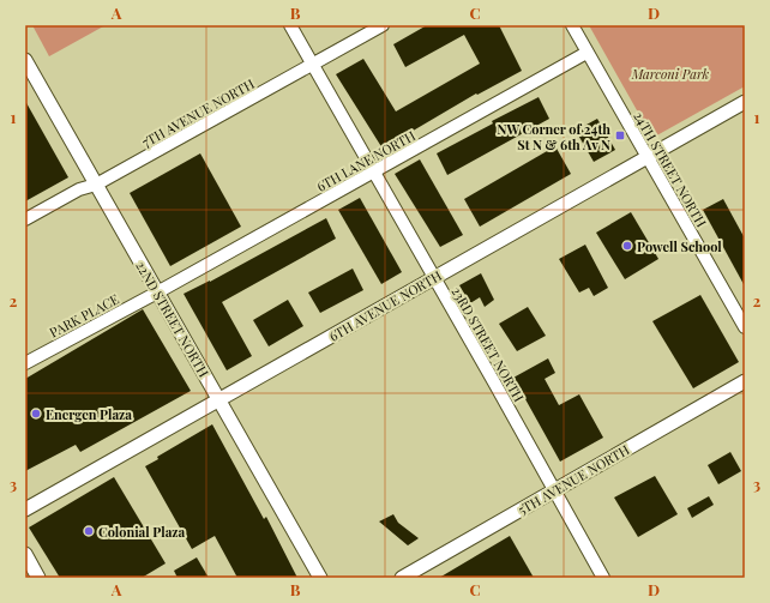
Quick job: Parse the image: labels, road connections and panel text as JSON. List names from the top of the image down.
{
  "streets": {
    "main road": ["6TH AVENUE NORTH", "22ND STREET NORTH", "5TH AVENUE NORTH"],
    "street": [
      "7TH AVENUE NORTH",
      "6TH LANE NORTH",
      "24TH STREET NORTH",
      "PARK PLACE",
      "23RD STREET NORTH"
    ]
  },
  "crossings": [
    ["7TH AVENUE NORTH", "22ND STREET NORTH"],
    ["7TH AVENUE NORTH", "23RD STREET NORTH"],
    ["6TH LANE NORTH", "24TH STREET NORTH"],
    ["6TH LANE NORTH", "PARK PLACE"],
    ["6TH LANE NORTH", "22ND STREET NORTH"],
    ["6TH LANE NORTH", "23RD STREET NORTH"],
    ["24TH STREET NORTH", "6TH AVENUE NORTH"],
    ["6TH AVENUE NORTH", "22ND STREET NORTH"],
    ["6TH AVENUE NORTH", "23RD STREET NORTH"],
    ["PARK PLACE", "22ND STREET NORTH"],
    ["23RD STREET NORTH", "5TH AVENUE NORTH"]
  ],
  "parks": ["Marconi Park"],
  "places": {
    "transit": ["NW Corner of 24th St N & 6th Av N"],
    "other": ["Powell School", "Energen Plaza", "Colonial Plaza"]
  },
  "grid": {
    "columns": [
      "A",
      "B",
      "C",
      "D"
    ],
    "rows": ["1", "2", "3"]
  }
}
